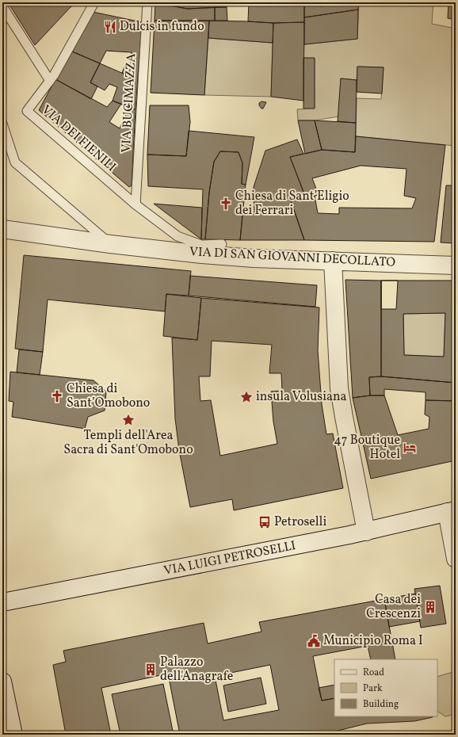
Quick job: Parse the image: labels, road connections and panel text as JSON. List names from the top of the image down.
{
  "streets": {
    "street": ["VIA DI SAN GIOVANNI DECOLLATO", "VIA LUIGI PETROSELLI"],
    "lane": ["VIA BUCIMAZZA", "VIA DEI FIENILI"]
  },
  "crossings": [
    ["VIA BUCIMAZZA", "VIA DEI FIENILI"]
  ],
  "places": {
    "restaurant": ["Dulcis in fundo"],
    "church": ["Chiesa di Sant’Eligio dei Ferrari", "Chiesa di Sant’Omobono"],
    "place": ["insula Volusiana", "Templi dell'Area Sacra di Sant'Omobono"],
    "hotel": ["47 Boutique Hotel"],
    "bus stop": ["Petroselli"],
    "building": ["Casa dei Crescenzi", "Palazzo dell'Anagrafe"],
    "public building": ["Municipio Roma I"]
  },
  "legend": ["Road", "Park", "Building"]
}
